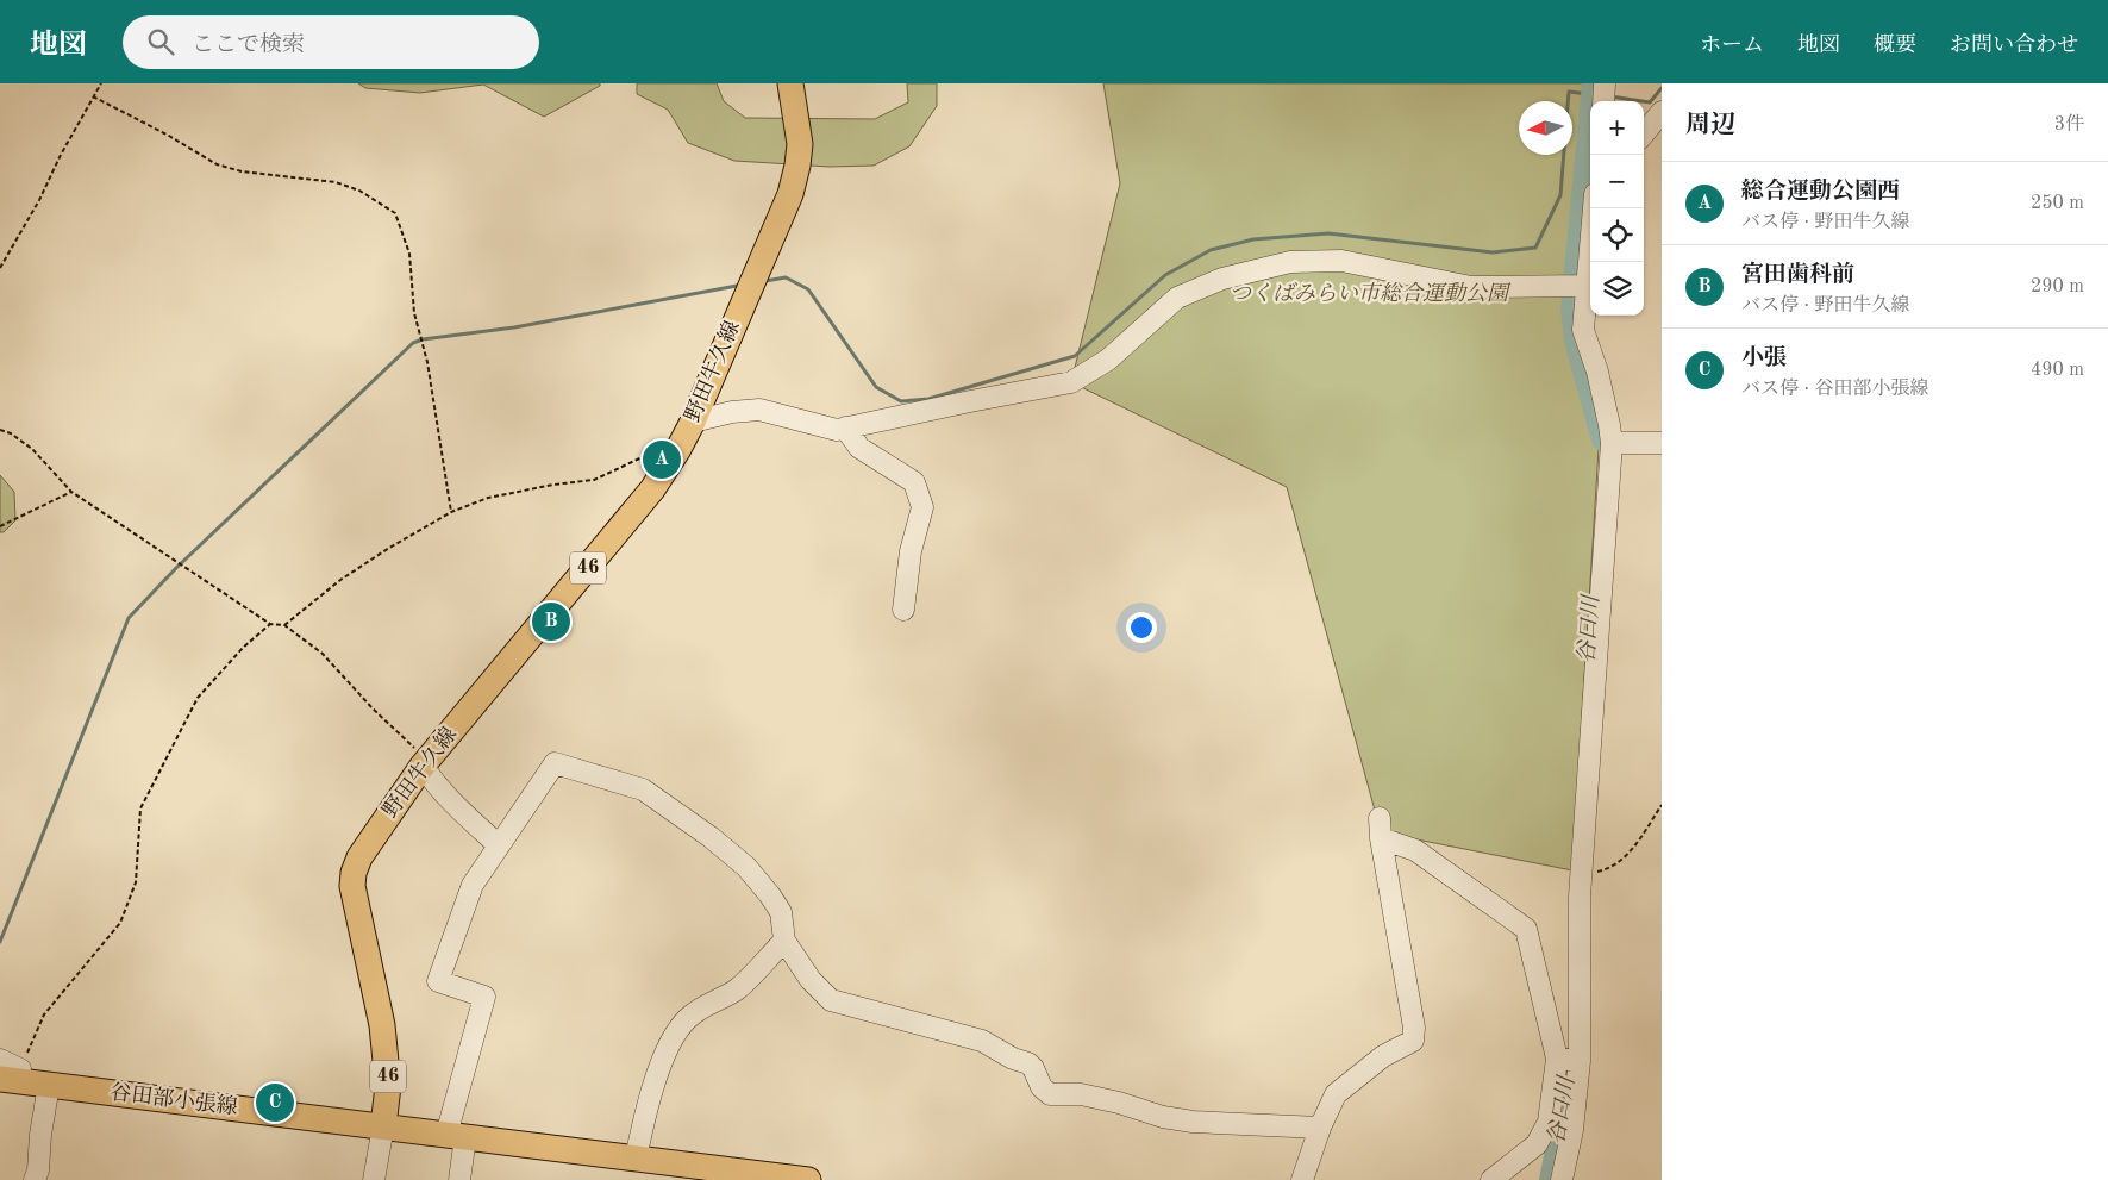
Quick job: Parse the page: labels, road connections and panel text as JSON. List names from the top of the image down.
{
  "streets": {
    "main road": ["野田牛久線", "46", "谷田部小張線"]
  },
  "crossings": [
    ["野田牛久線", "谷田部小張線"]
  ],
  "water": ["谷口川"],
  "parks": ["つくばみらい市総合運動公園"],
  "north": "left",
  "page": {
    "header": "地図",
    "search": "ここで検索",
    "nav": [
      "ホーム",
      "地図",
      "概要",
      "お問い合わせ"
    ],
    "heading": ["周辺", "3件"],
    "map_buttons": ["+", "−"],
    "list": [
      {
        "mark": "A",
        "name": "総合運動公園西",
        "note": "バス停 · 野田牛久線",
        "value": "250 m"
      },
      {
        "mark": "B",
        "name": "宮田歯科前",
        "note": "バス停 · 野田牛久線",
        "value": "290 m"
      },
      {
        "mark": "C",
        "name": "小張",
        "note": "バス停 · 谷田部小張線",
        "value": "490 m"
      }
    ],
    "pins": ["A", "B", "C"]
  }
}
